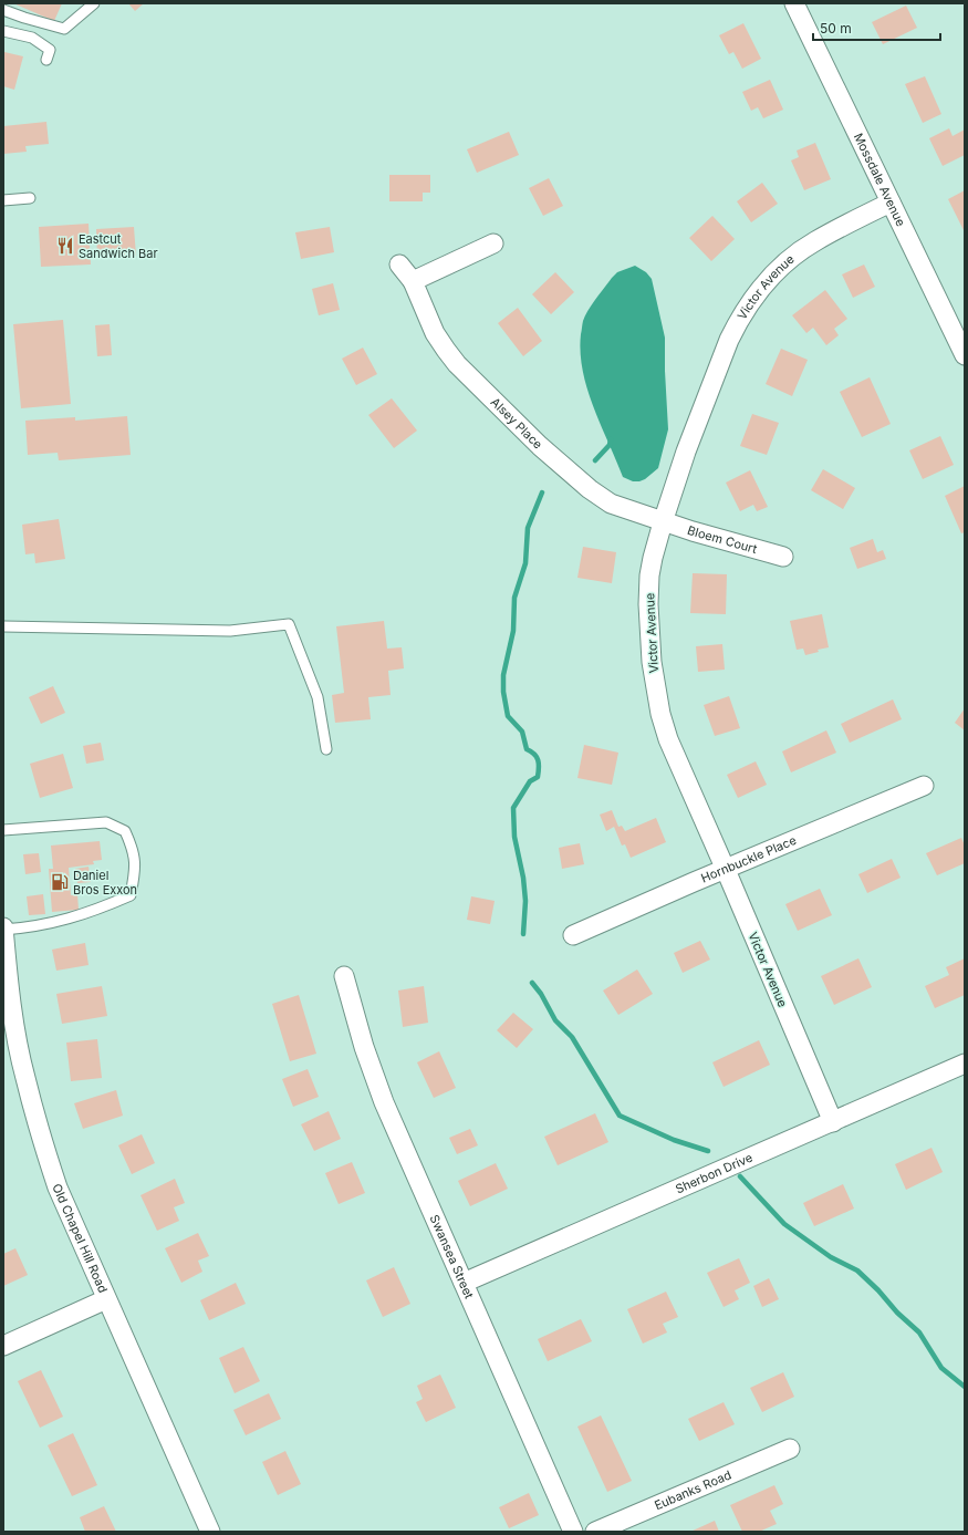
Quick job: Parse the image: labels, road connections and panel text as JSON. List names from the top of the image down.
{
  "streets": {
    "street": [
      "Mossdale Avenue",
      "Victor Avenue",
      "Alsey Place",
      "Bloem Court",
      "Hornbuckle Place",
      "Sherbon Drive",
      "Old Chapel Hill Road",
      "Swansea Street",
      "Eubanks Road"
    ]
  },
  "crossings": [
    ["Mossdale Avenue", "Victor Avenue"],
    ["Victor Avenue", "Alsey Place"],
    ["Victor Avenue", "Bloem Court"],
    ["Victor Avenue", "Hornbuckle Place"],
    ["Victor Avenue", "Sherbon Drive"],
    ["Alsey Place", "Bloem Court"],
    ["Sherbon Drive", "Swansea Street"]
  ],
  "places": {
    "restaurant": ["Eastcut Sandwich Bar"],
    "fuel station": ["Daniel Bros Exxon"]
  },
  "scale_bar": "50 m"
}
